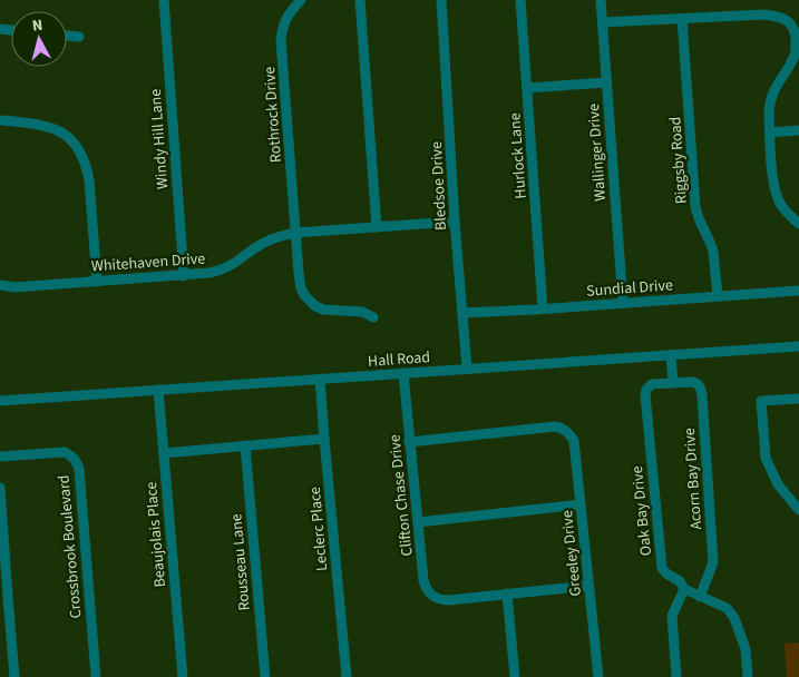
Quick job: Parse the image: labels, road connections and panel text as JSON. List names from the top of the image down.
{
  "streets": {
    "street": [
      "Rothrock Drive",
      "Windy Hill Lane",
      "Wallinger Drive",
      "Hurlock Lane",
      "Riggsby Road",
      "Bledsoe Drive",
      "Whitehaven Drive",
      "Sundial Drive",
      "Hall Road",
      "Acorn Bay Drive",
      "Clifton Chase Drive",
      "Oak Bay Drive",
      "Leclerc Place",
      "Beaujolais Place",
      "Crossbrook Boulevard",
      "Greeley Drive",
      "Rousseau Lane"
    ]
  },
  "crossings": [
    ["Rothrock Drive", "Whitehaven Drive"],
    ["Windy Hill Lane", "Whitehaven Drive"],
    ["Wallinger Drive", "Sundial Drive"],
    ["Hurlock Lane", "Sundial Drive"],
    ["Riggsby Road", "Sundial Drive"],
    ["Bledsoe Drive", "Whitehaven Drive"],
    ["Bledsoe Drive", "Sundial Drive"],
    ["Bledsoe Drive", "Hall Road"],
    ["Hall Road", "Clifton Chase Drive"],
    ["Hall Road", "Leclerc Place"],
    ["Hall Road", "Beaujolais Place"],
    ["Acorn Bay Drive", "Oak Bay Drive"],
    ["Clifton Chase Drive", "Greeley Drive"]
  ],
  "north": "top"
}
